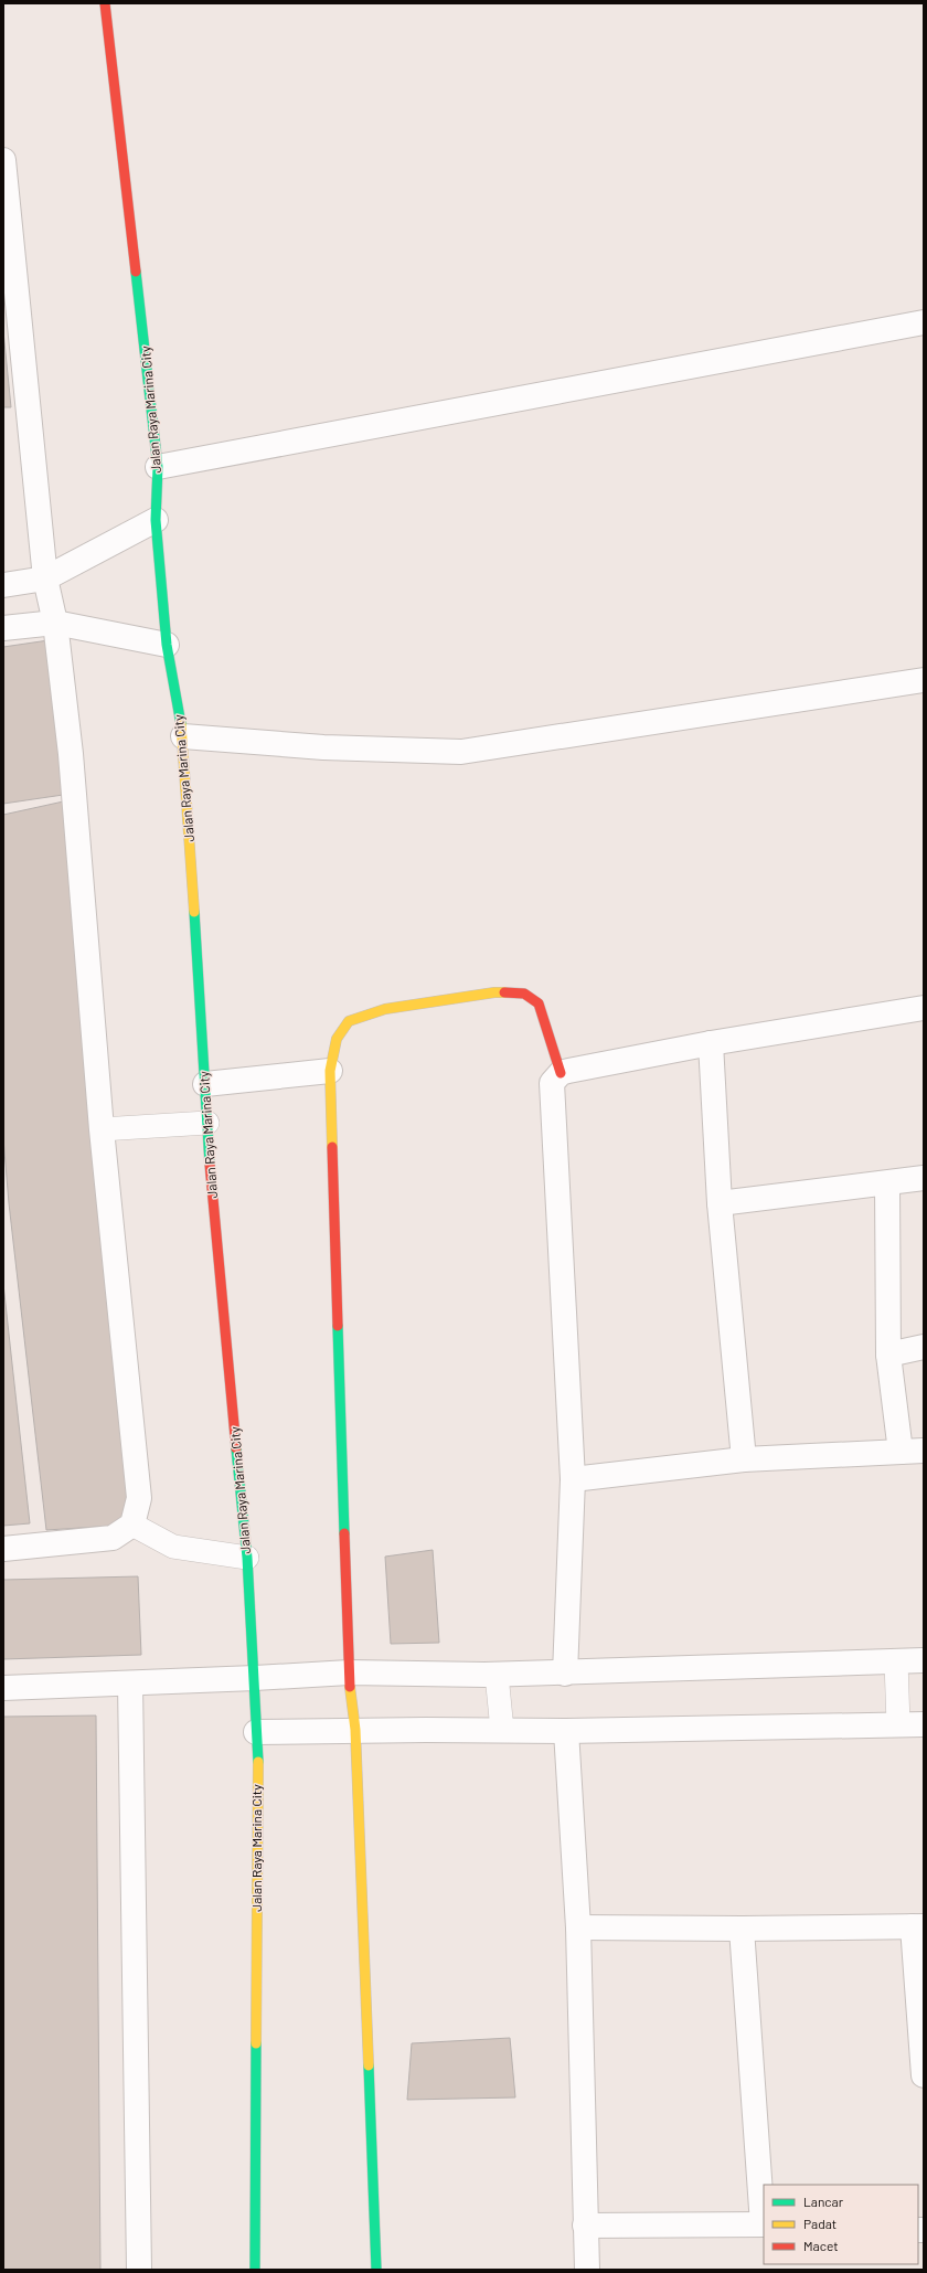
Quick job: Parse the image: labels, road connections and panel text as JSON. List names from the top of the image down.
{
  "streets": {
    "main road": ["Jalan Raya Marina City"]
  },
  "legend": ["Lancar", "Padat", "Macet"]
}
